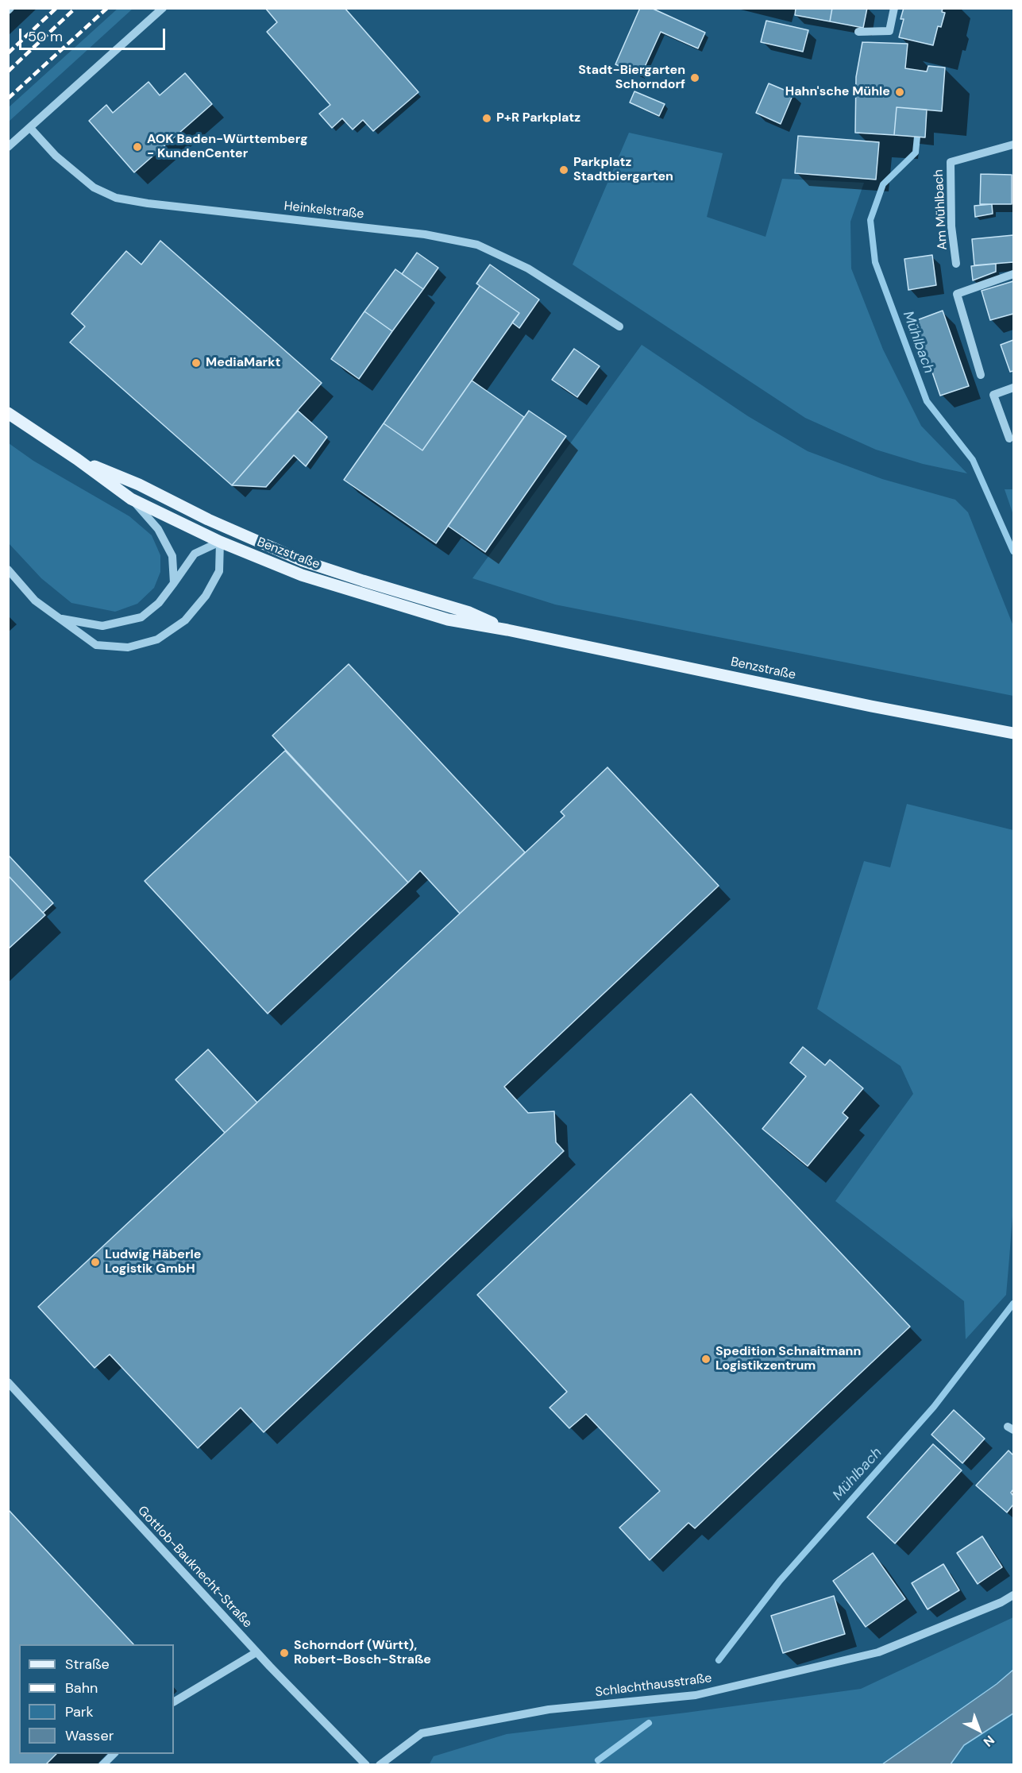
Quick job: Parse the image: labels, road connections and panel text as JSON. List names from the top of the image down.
{
  "streets": {
    "main road": ["Benzstraße"],
    "street": [
      "Am Mühlbach",
      "Heinkelstraße",
      "Gottlob-Bauknecht-Straße",
      "Schlachthausstraße"
    ]
  },
  "water": ["Mühlbach"],
  "places": [
    "Stadt-Biergarten Schorndorf",
    "Hahn'sche Mühle",
    "P+R Parkplatz",
    "AOK Baden-Württemberg - KundenCenter",
    "Parkplatz Stadtbiergarten",
    "MediaMarkt",
    "Ludwig Häberle Logistik GmbH",
    "Spedition Schnaitmann Logistikzentrum",
    "Schorndorf (Württ), Robert-Bosch-Straße"
  ],
  "legend": [
    "Straße",
    "Bahn",
    "Park",
    "Wasser"
  ],
  "scale_bar": "50 m",
  "north": "bottom right"
}
